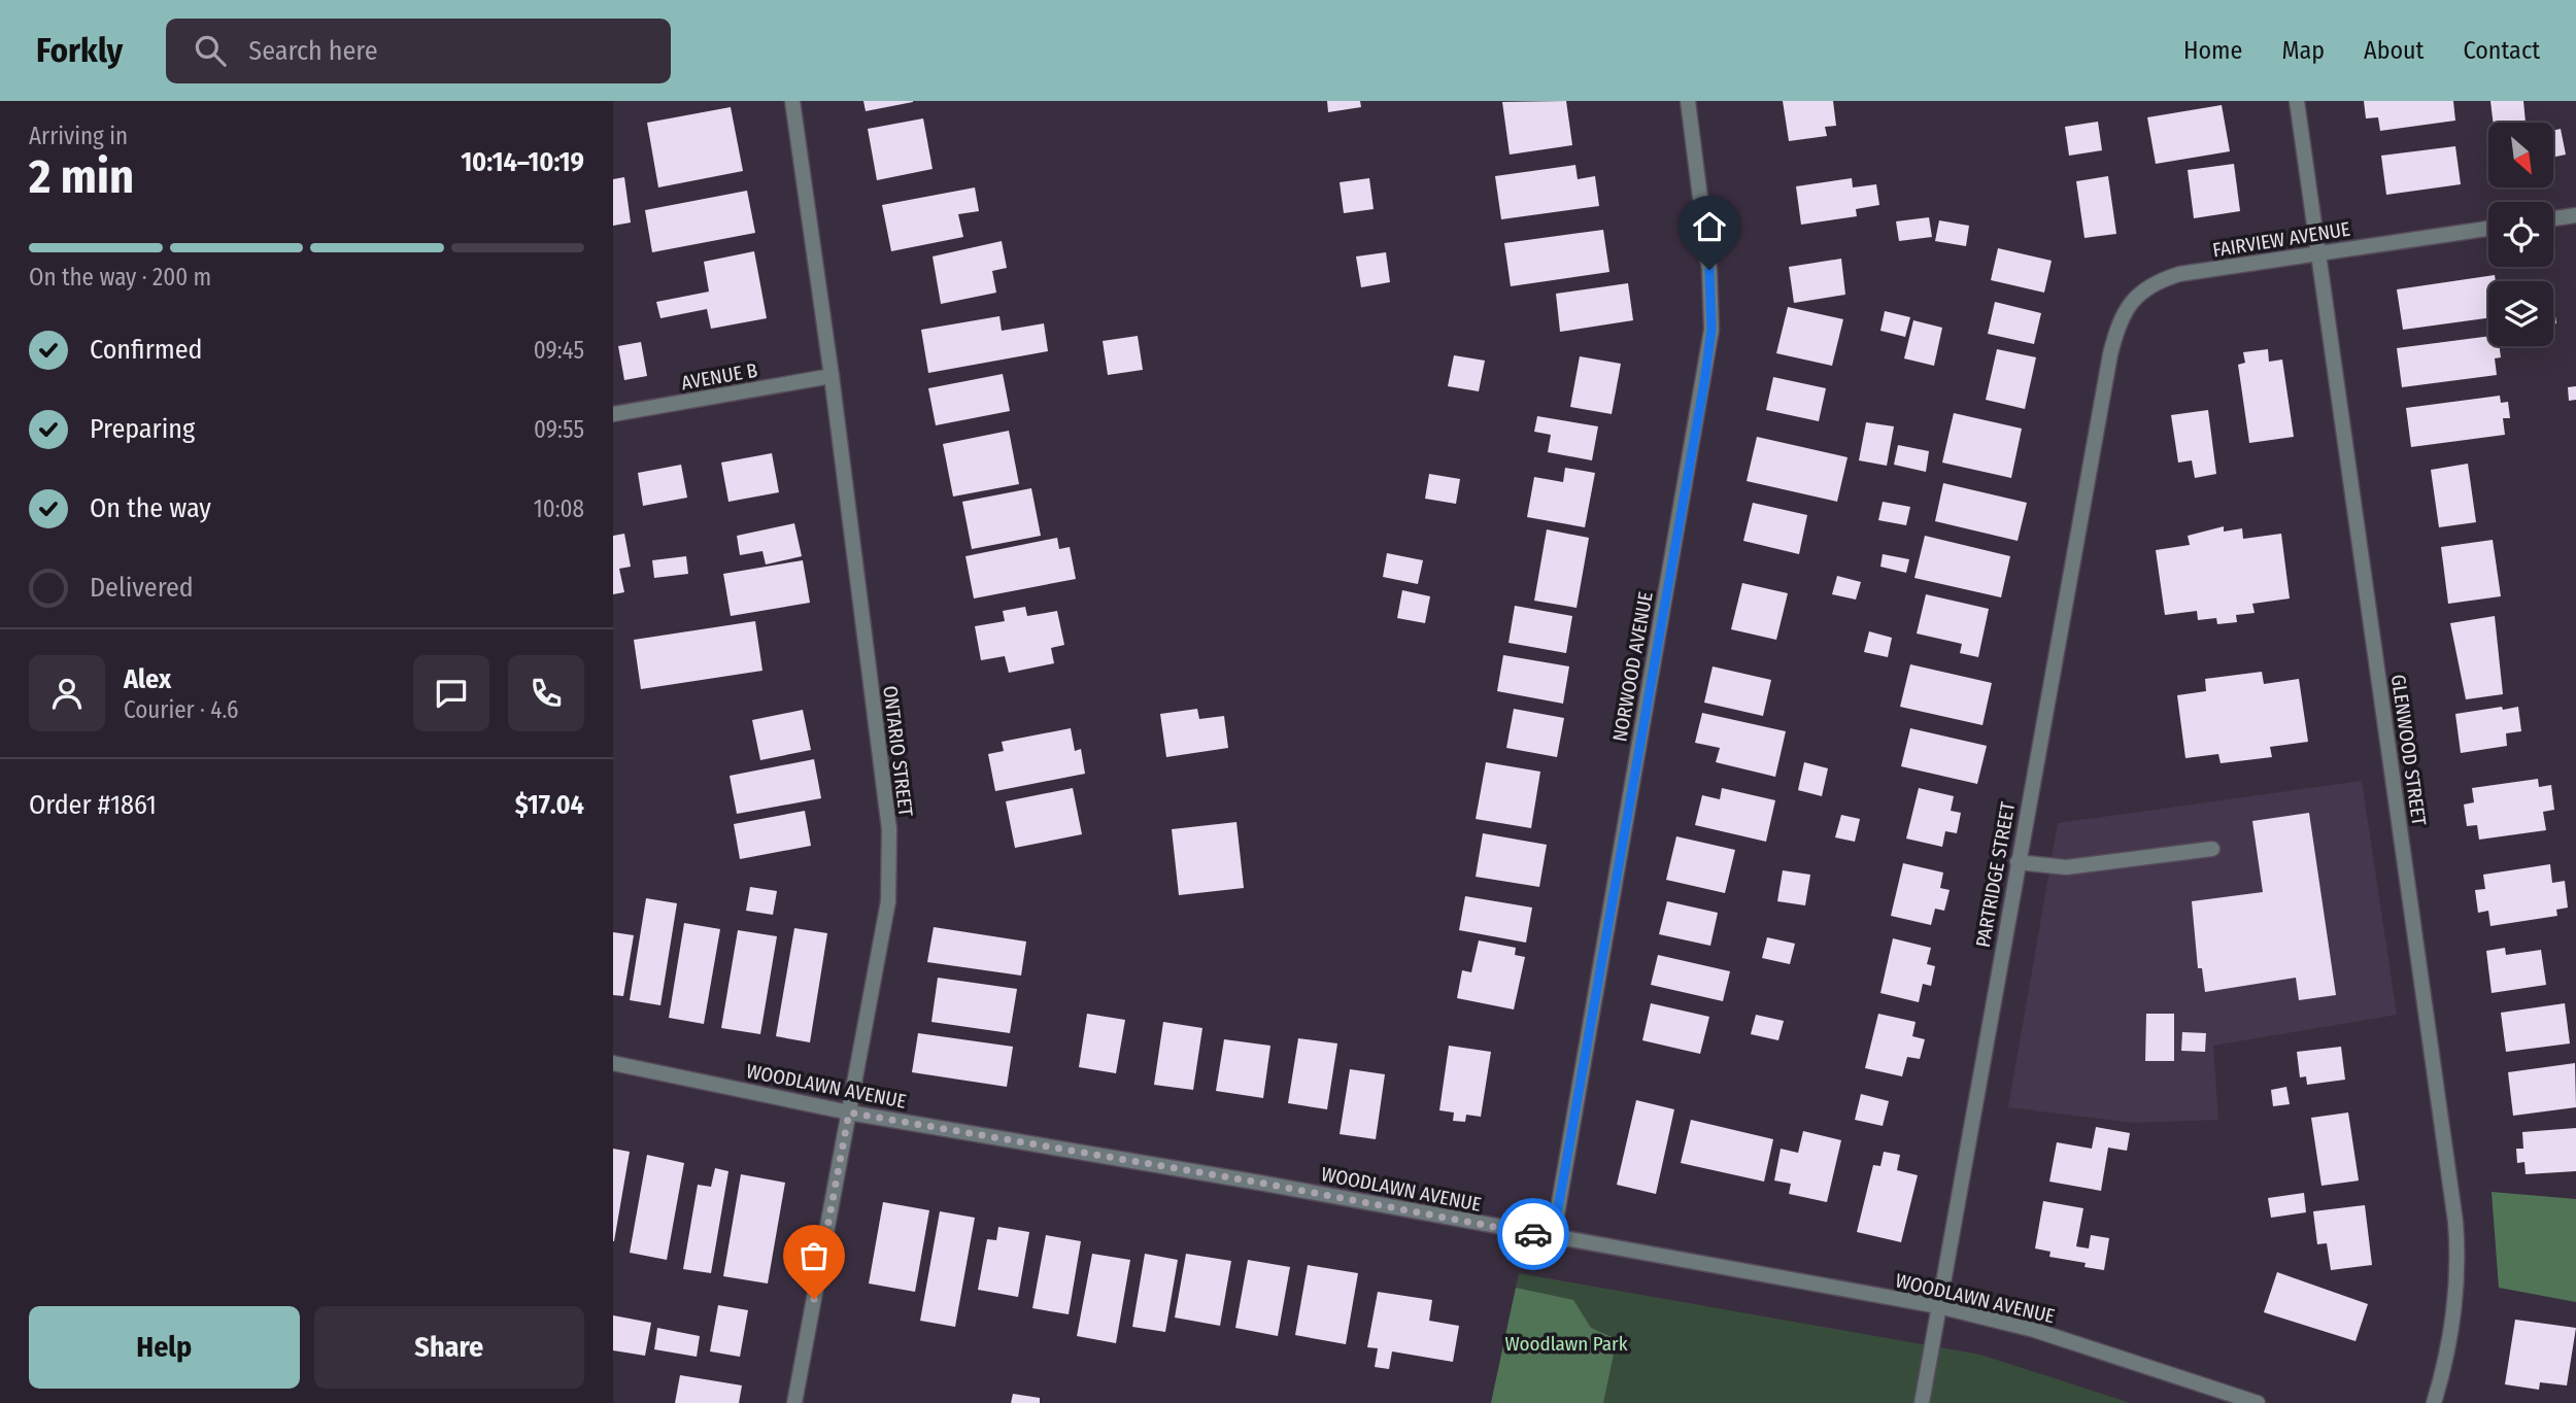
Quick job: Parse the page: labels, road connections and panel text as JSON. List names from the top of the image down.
{
  "streets": {
    "street": [
      "FAIRVIEW AVENUE",
      "AVENUE B",
      "NORWOOD AVENUE",
      "GLENWOOD STREET",
      "ONTARIO STREET",
      "PARTRIDGE STREET",
      "WOODLAWN AVENUE"
    ]
  },
  "crossings": [
    ["FAIRVIEW AVENUE", "GLENWOOD STREET"],
    ["FAIRVIEW AVENUE", "PARTRIDGE STREET"],
    ["AVENUE B", "ONTARIO STREET"],
    ["NORWOOD AVENUE", "WOODLAWN AVENUE"],
    ["ONTARIO STREET", "WOODLAWN AVENUE"],
    ["PARTRIDGE STREET", "WOODLAWN AVENUE"]
  ],
  "parks": ["Woodlawn Park"],
  "north": "bottom right",
  "page": {
    "header": "Forkly",
    "search": "Search here",
    "nav": [
      "Home",
      "Map",
      "About",
      "Contact"
    ],
    "heading": ["2 min", "Arriving in", "10:14–10:19"],
    "panel": [
      "Alex",
      "Courier · 4.6",
      "Order #1861",
      "$17.04"
    ],
    "bar": "On the way · 200 m",
    "list": [
      ["Confirmed", "09:45"],
      ["Preparing", "09:55"],
      ["On the way", "10:08"],
      "Delivered"
    ],
    "buttons": ["Help", "Share"]
  }
}
